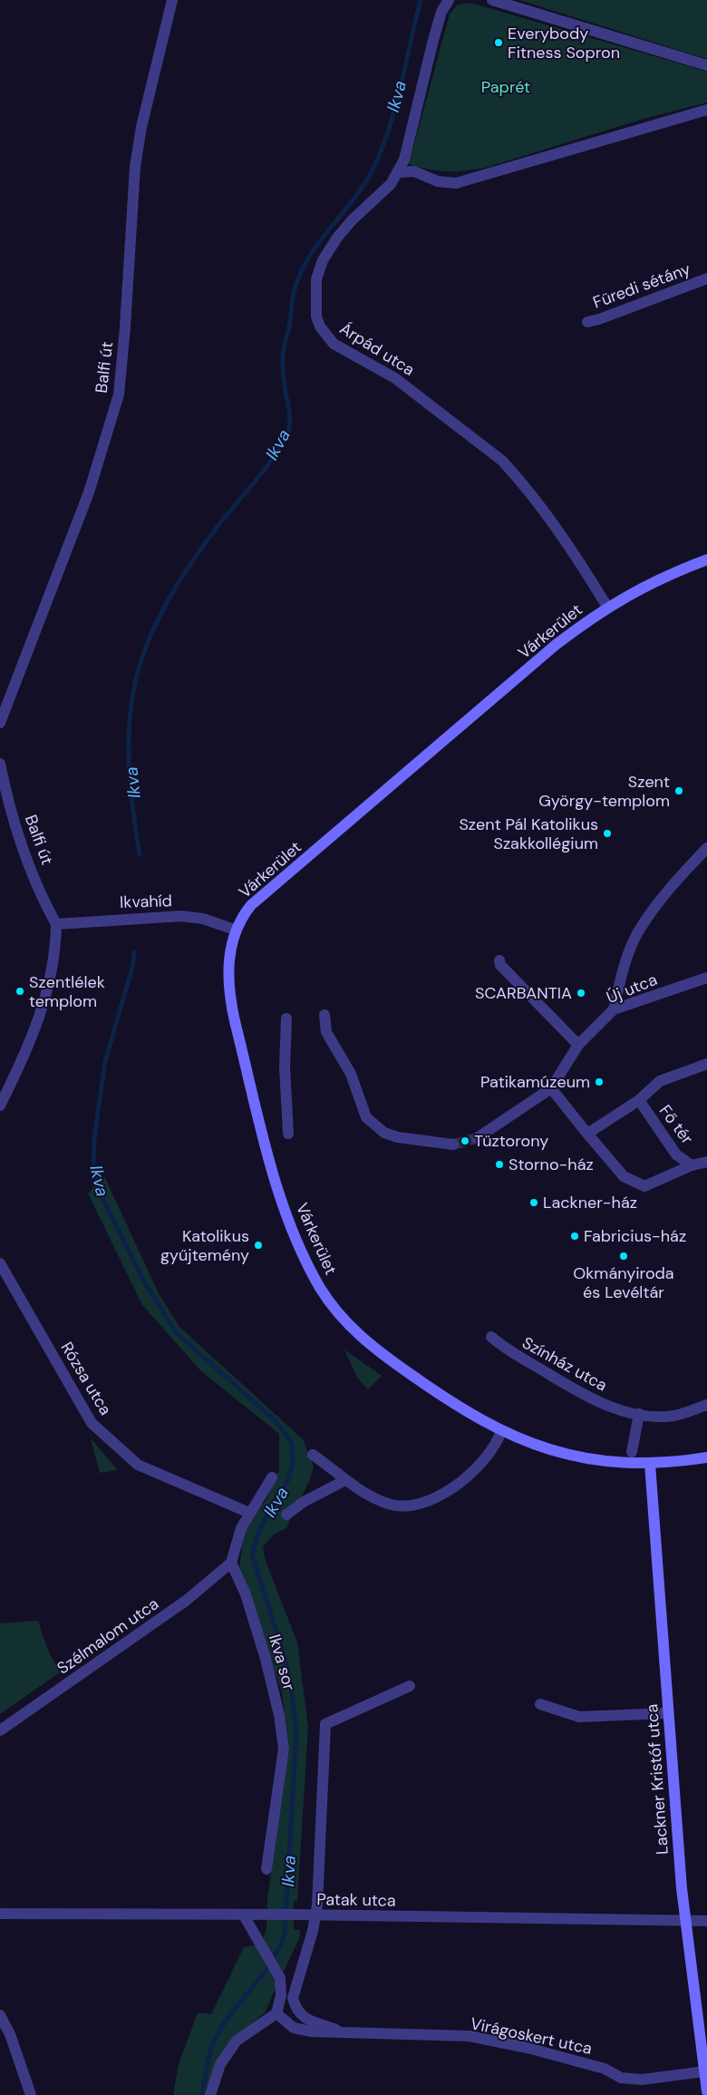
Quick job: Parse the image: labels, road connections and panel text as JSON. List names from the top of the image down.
{
  "streets": {
    "street": [
      "Füredi sétány",
      "Árpád utca",
      "Balfi út",
      "Várkerület",
      "Ikvahíd",
      "Új utca",
      "Fő tér",
      "Színház utca",
      "Rózsa utca",
      "Szélmalom utca",
      "Ikva sor",
      "Lackner Kristóf utca",
      "Patak utca",
      "Virágoskert utca"
    ]
  },
  "crossings": [
    ["Árpád utca", "Várkerület"],
    ["Balfi út", "Ikvahíd"],
    ["Várkerület", "Ikvahíd"],
    ["Várkerület", "Lackner Kristóf utca"],
    ["Szélmalom utca", "Ikva sor"],
    ["Lackner Kristóf utca", "Patak utca"],
    ["Lackner Kristóf utca", "Virágoskert utca"],
    ["Patak utca", "Virágoskert utca"]
  ],
  "water": ["Ikva"],
  "parks": ["Paprét"],
  "places": [
    "Everybody Fitness Sopron",
    "Szent György-templom",
    "Szent Pál Katolikus Szakkollégium",
    "Szentlélek templom",
    "SCARBANTIA",
    "Patikamúzeum",
    "Tűztorony",
    "Storno-ház",
    "Lackner-ház",
    "Fabricius-ház",
    "Katolikus gyűjtemény",
    "Okmányiroda és Levéltár"
  ]
}
